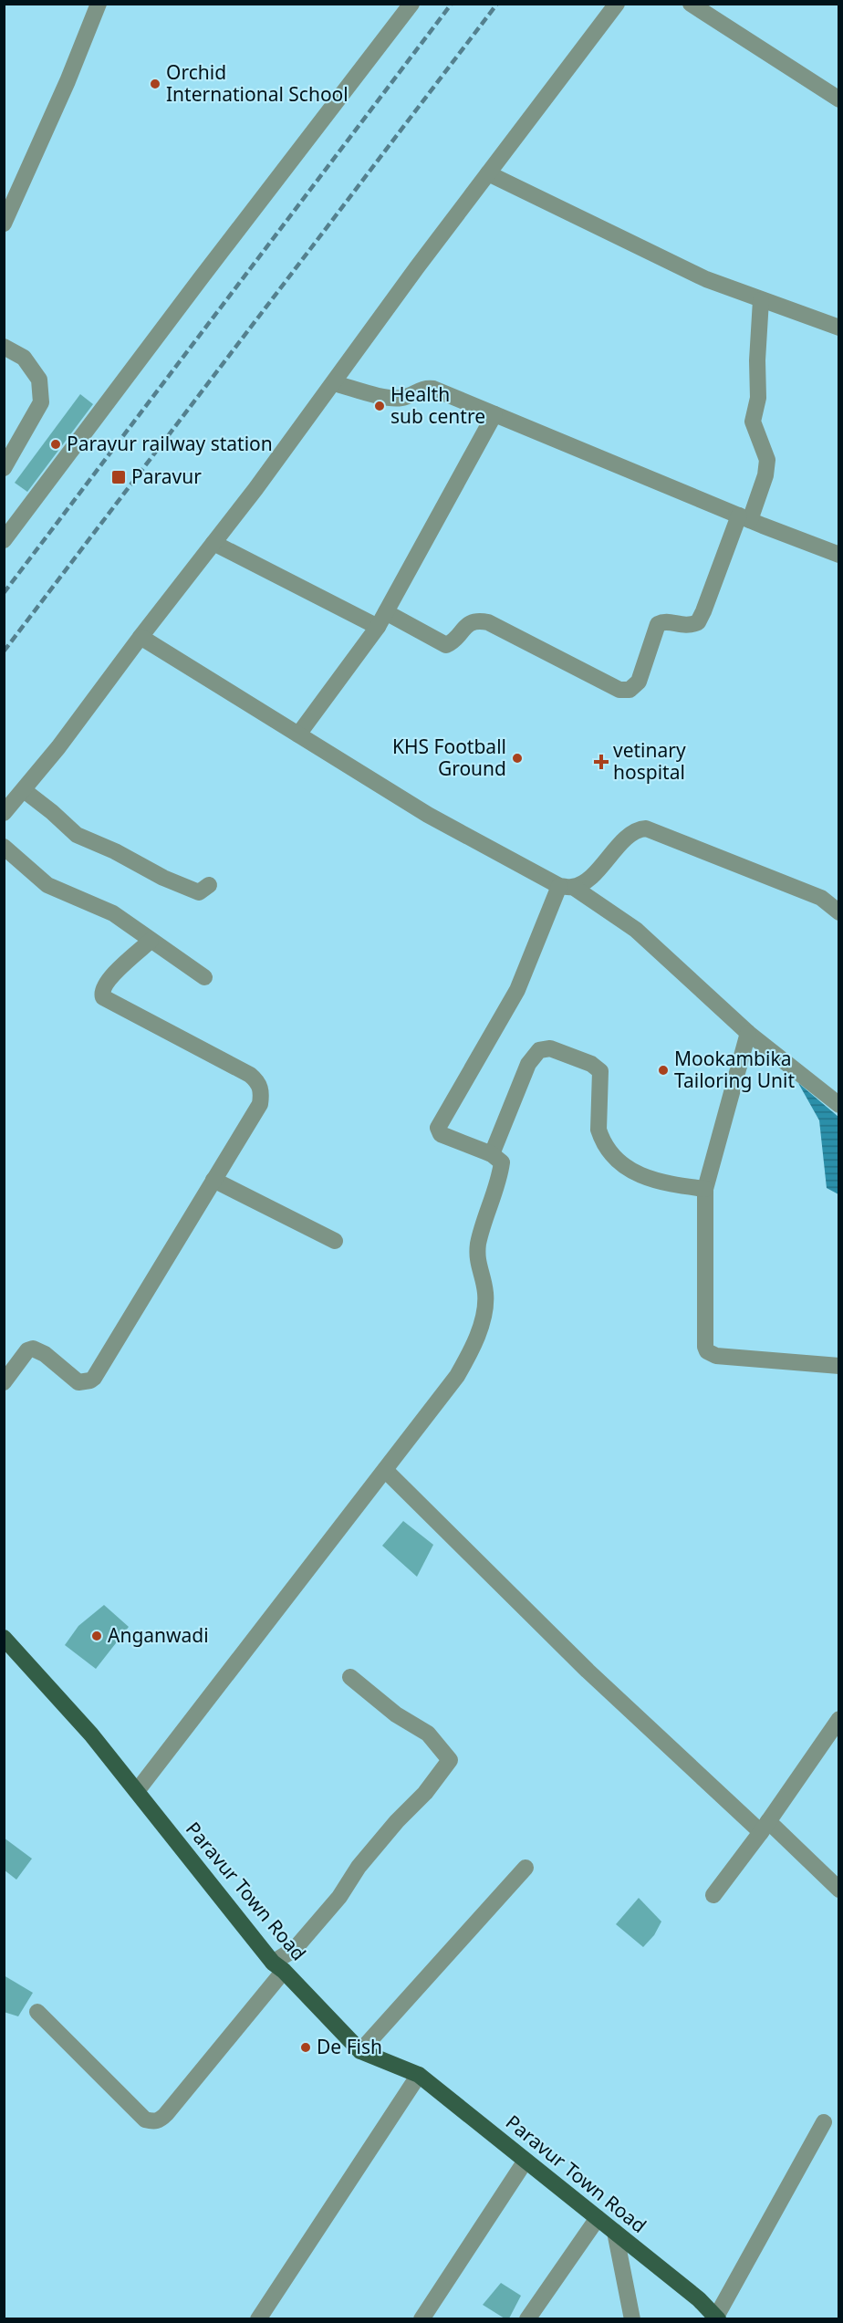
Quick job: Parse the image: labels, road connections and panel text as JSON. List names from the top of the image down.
{
  "streets": {
    "main road": ["Paravur Town Road"]
  },
  "places": {
    "other": [
      "Orchid International School",
      "Health sub centre",
      "Paravur railway station",
      "KHS Football Ground",
      "Mookambika Tailoring Unit",
      "Anganwadi",
      "De Fish"
    ],
    "transit": ["Paravur"],
    "health": ["vetinary hospital"]
  }
}
